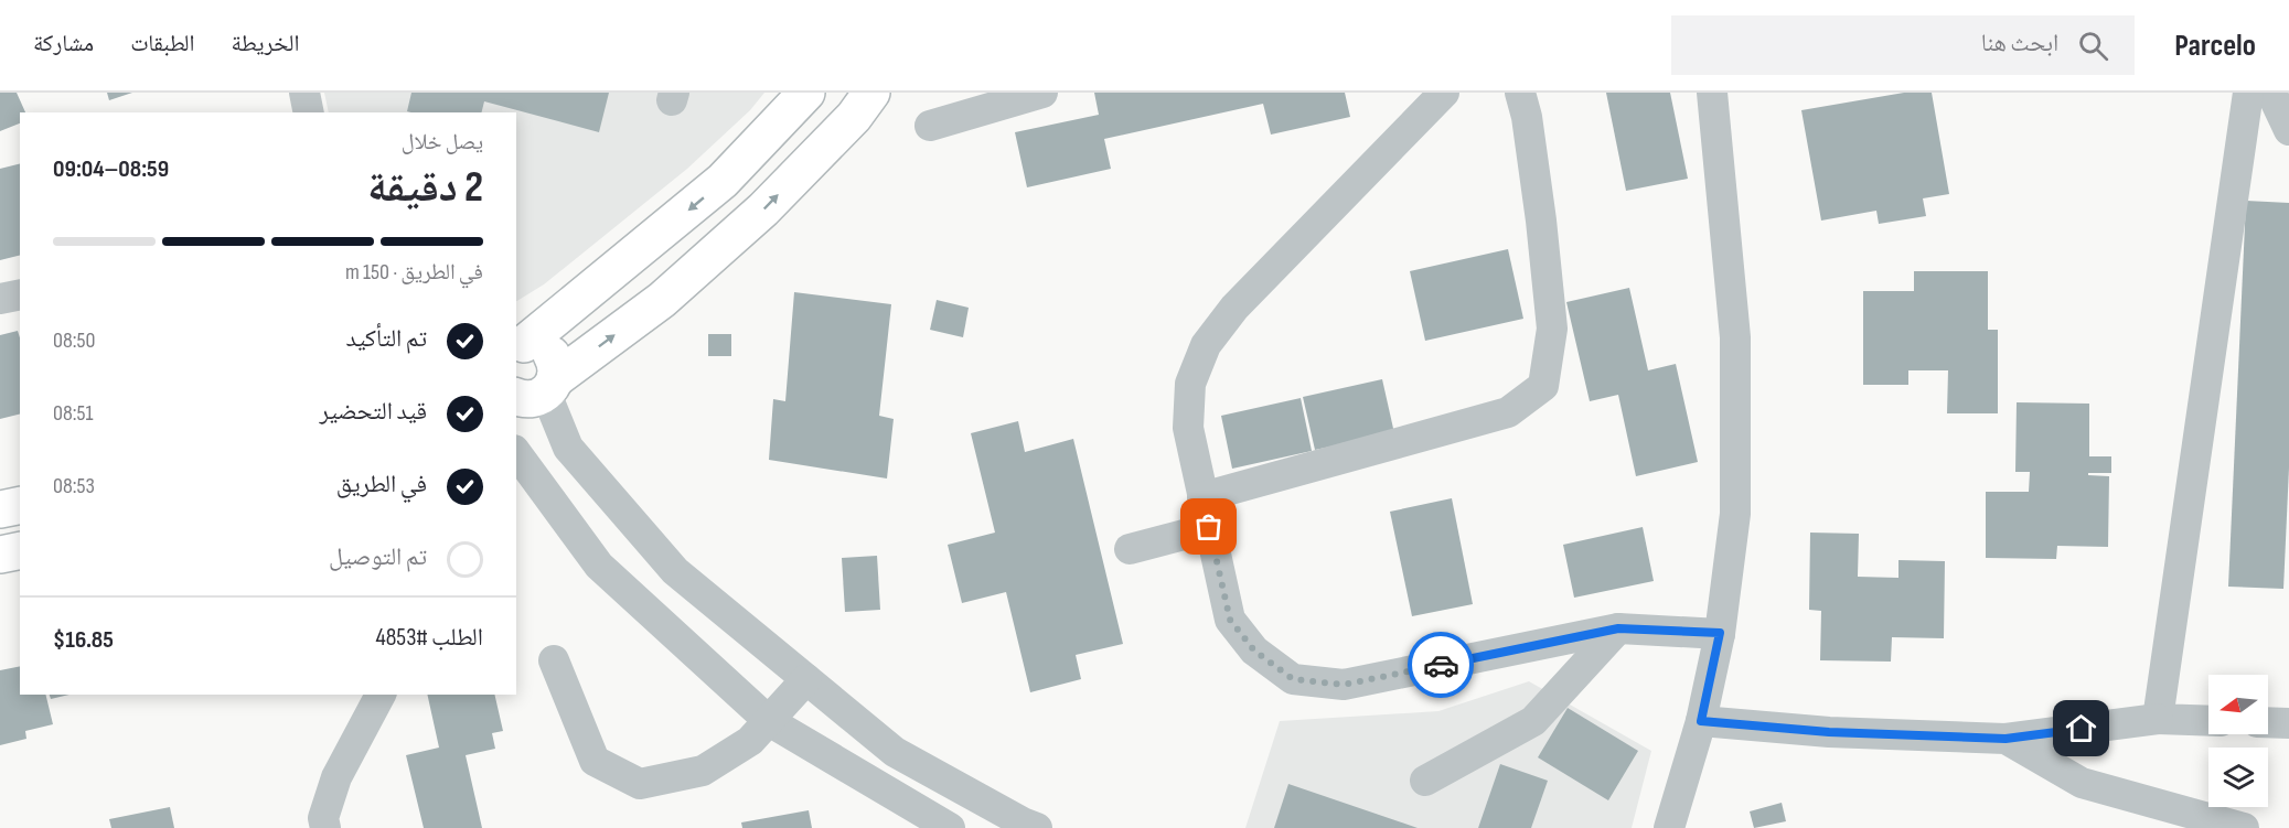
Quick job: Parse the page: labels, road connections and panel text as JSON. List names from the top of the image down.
{
  "north": "left",
  "page": {
    "header": "Parcelo",
    "search": "ابحث هنا",
    "nav": ["الخريطة", "الطبقات", "مشاركة"],
    "heading": ["2 دقيقة", "يصل خلال", "08:59–09:04"],
    "panel": ["الطلب #4853", "$16.85"],
    "bar": "في الطريق · 150 m",
    "list": [
      ["تم التأكيد", "08:50"],
      ["قيد التحضير", "08:51"],
      ["في الطريق", "08:53"],
      "تم التوصيل"
    ]
  }
}
